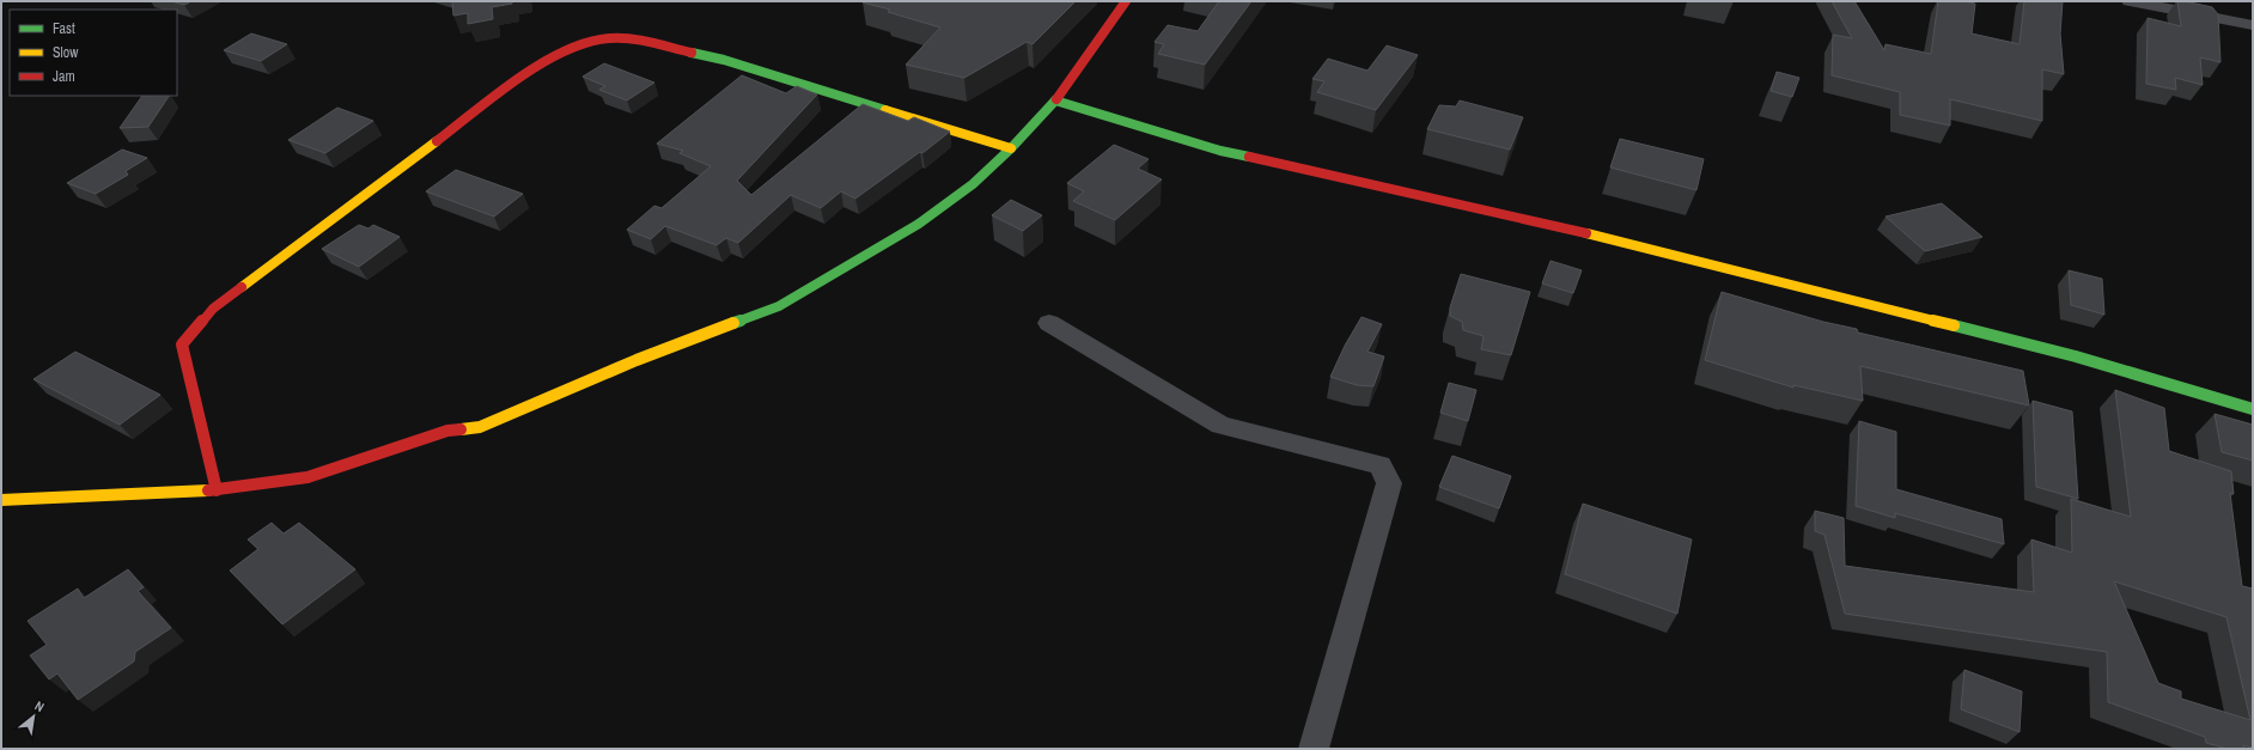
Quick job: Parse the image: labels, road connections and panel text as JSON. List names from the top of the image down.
{
  "legend": ["Fast", "Slow", "Jam"],
  "north": "top right"
}
